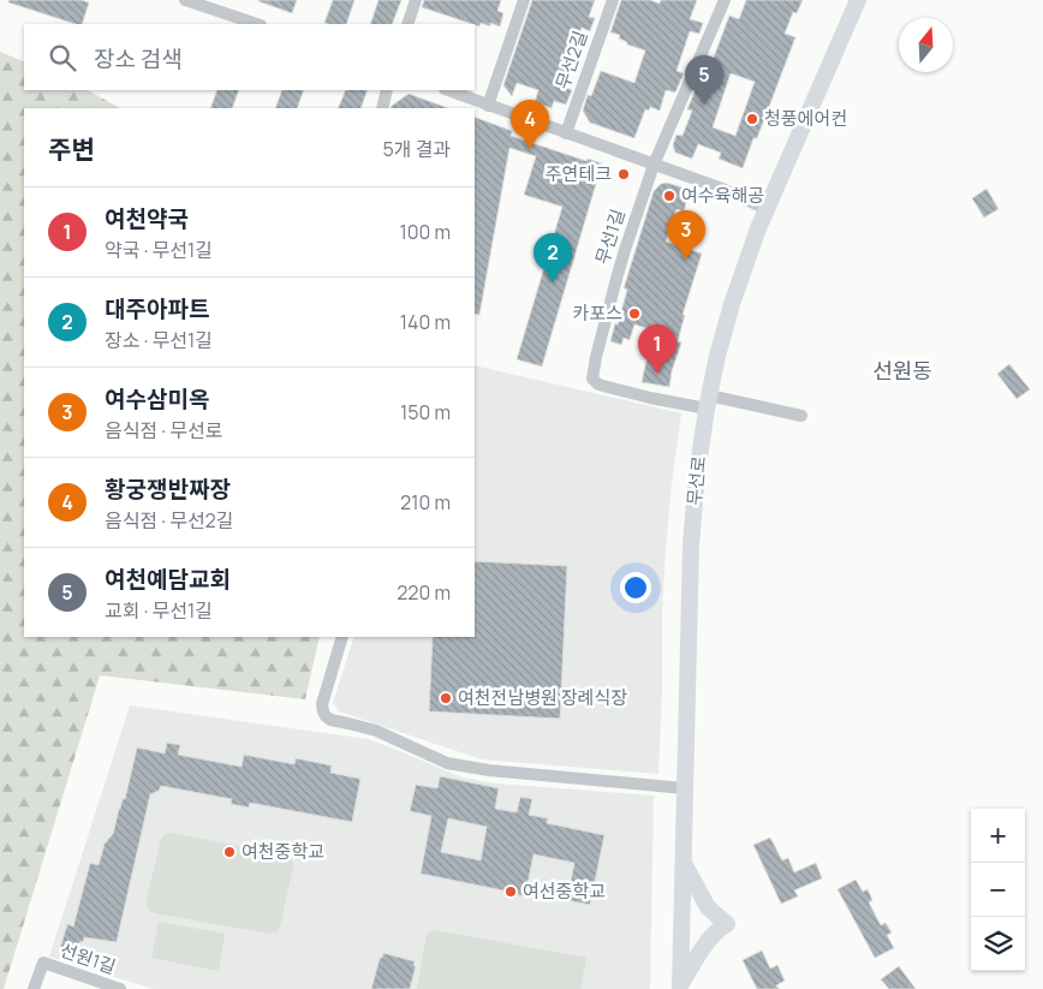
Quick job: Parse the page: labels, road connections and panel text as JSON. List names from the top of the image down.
{
  "streets": {
    "street": [
      "무선2길",
      "무선1길",
      "무선로",
      "선원1길"
    ]
  },
  "crossings": [
    ["무선1길", "무선로"]
  ],
  "districts": ["선원동"],
  "places": [
    "청풍에어컨",
    "주연테크",
    "여수육해공",
    "카포스",
    "여천전남병원 장례식장",
    "여천중학교",
    "여선중학교"
  ],
  "north": "top",
  "page": {
    "search": "장소 검색",
    "pins": [
      "5",
      "4",
      "3",
      "2",
      "1"
    ],
    "heading": ["주변", "5개 결과"],
    "list": [
      {
        "mark": "1",
        "name": "여천약국",
        "note": "약국 · 무선1길",
        "value": "100 m"
      },
      {
        "mark": "2",
        "name": "대주아파트",
        "note": "장소 · 무선1길",
        "value": "140 m"
      },
      {
        "mark": "3",
        "name": "여수삼미옥",
        "note": "음식점 · 무선로",
        "value": "150 m"
      },
      {
        "mark": "4",
        "name": "황궁쟁반짜장",
        "note": "음식점 · 무선2길",
        "value": "210 m"
      },
      {
        "mark": "5",
        "name": "여천예담교회",
        "note": "교회 · 무선1길",
        "value": "220 m"
      }
    ],
    "map_buttons": ["+", "−"]
  }
}
